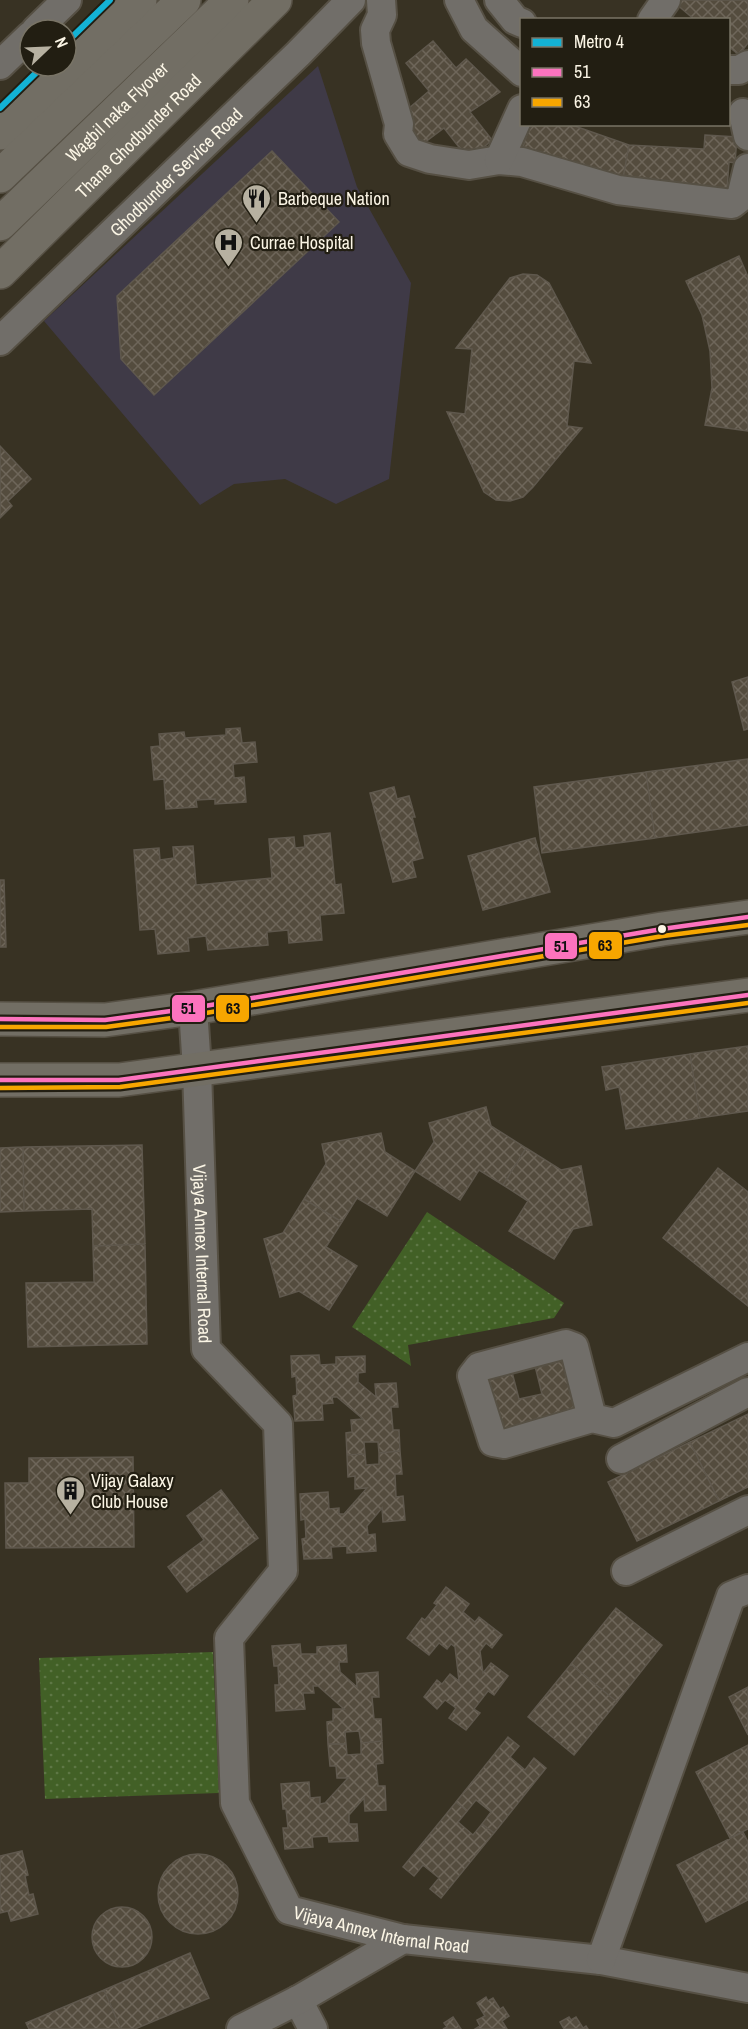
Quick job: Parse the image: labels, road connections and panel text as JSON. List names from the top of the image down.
{
  "streets": {
    "main road": ["Wagbil naka Flyover", "Thane Ghodbunder Road"],
    "street": ["Ghodbunder Service Road", "Vijaya Annex Internal Road"]
  },
  "places": {
    "restaurant": ["Barbeque Nation"],
    "hospital": ["Currae Hospital"],
    "building": ["Vijay Galaxy Club House"]
  },
  "lines": ["metro line 4", "transit line 51", "transit line 63"],
  "legend": ["Metro 4", "51", "63"],
  "north": "top right"
}
